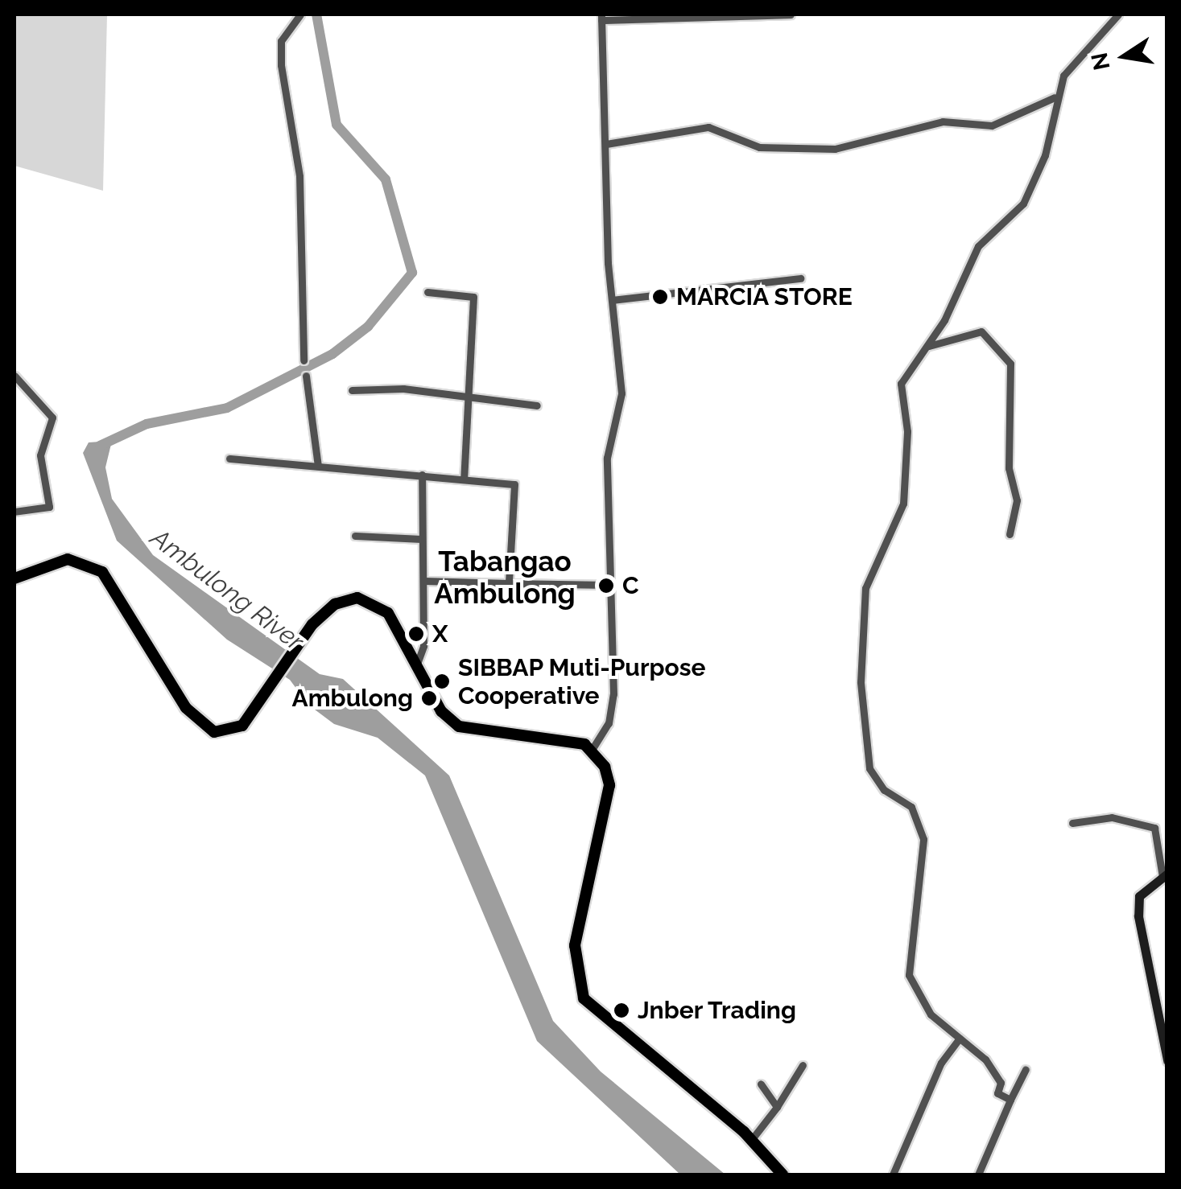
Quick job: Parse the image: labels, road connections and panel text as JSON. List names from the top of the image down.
{
  "districts": ["Tabangao Ambulong"],
  "water": ["Ambulong River"],
  "places": [
    "MARCIA STORE",
    "C",
    "X",
    "SIBBAP Muti-Purpose Cooperative",
    "Ambulong",
    "Jnber Trading"
  ],
  "north": "left"
}
